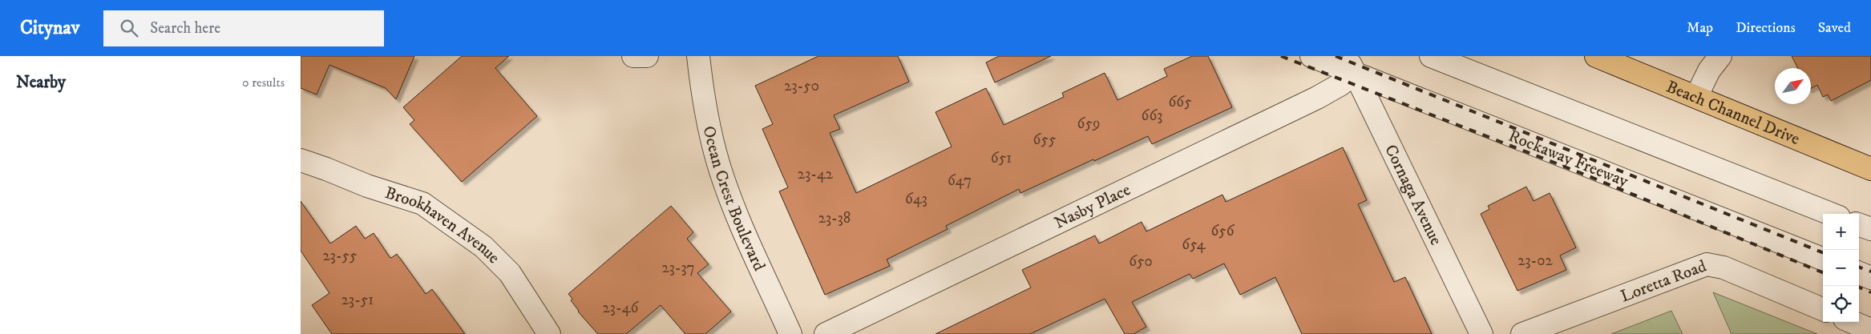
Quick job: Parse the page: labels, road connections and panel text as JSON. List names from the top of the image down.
{
  "streets": {
    "main road": ["Beach Channel Drive"],
    "street": [
      "Rockaway Freeway",
      "Cornaga Avenue",
      "Ocean Crest Boulevard",
      "Nasby Place",
      "Brookhaven Avenue",
      "Loretta Road"
    ]
  },
  "crossings": [
    ["Rockaway Freeway", "Cornaga Avenue"],
    ["Rockaway Freeway", "Nasby Place"],
    ["Cornaga Avenue", "Nasby Place"]
  ],
  "house_numbers": [
    "23-50",
    "665",
    "663",
    "659",
    "655",
    "651",
    "23-42",
    "647",
    "643",
    "23-38",
    "656",
    "654",
    "23-55",
    "23-02",
    "650",
    "23-37",
    "23-51",
    "23-46"
  ],
  "north": "top right",
  "page": {
    "header": "Citynav",
    "search": "Search here",
    "nav": ["Map", "Directions", "Saved"],
    "heading": ["Nearby", "0 results"],
    "map_buttons": ["+", "−"]
  }
}
